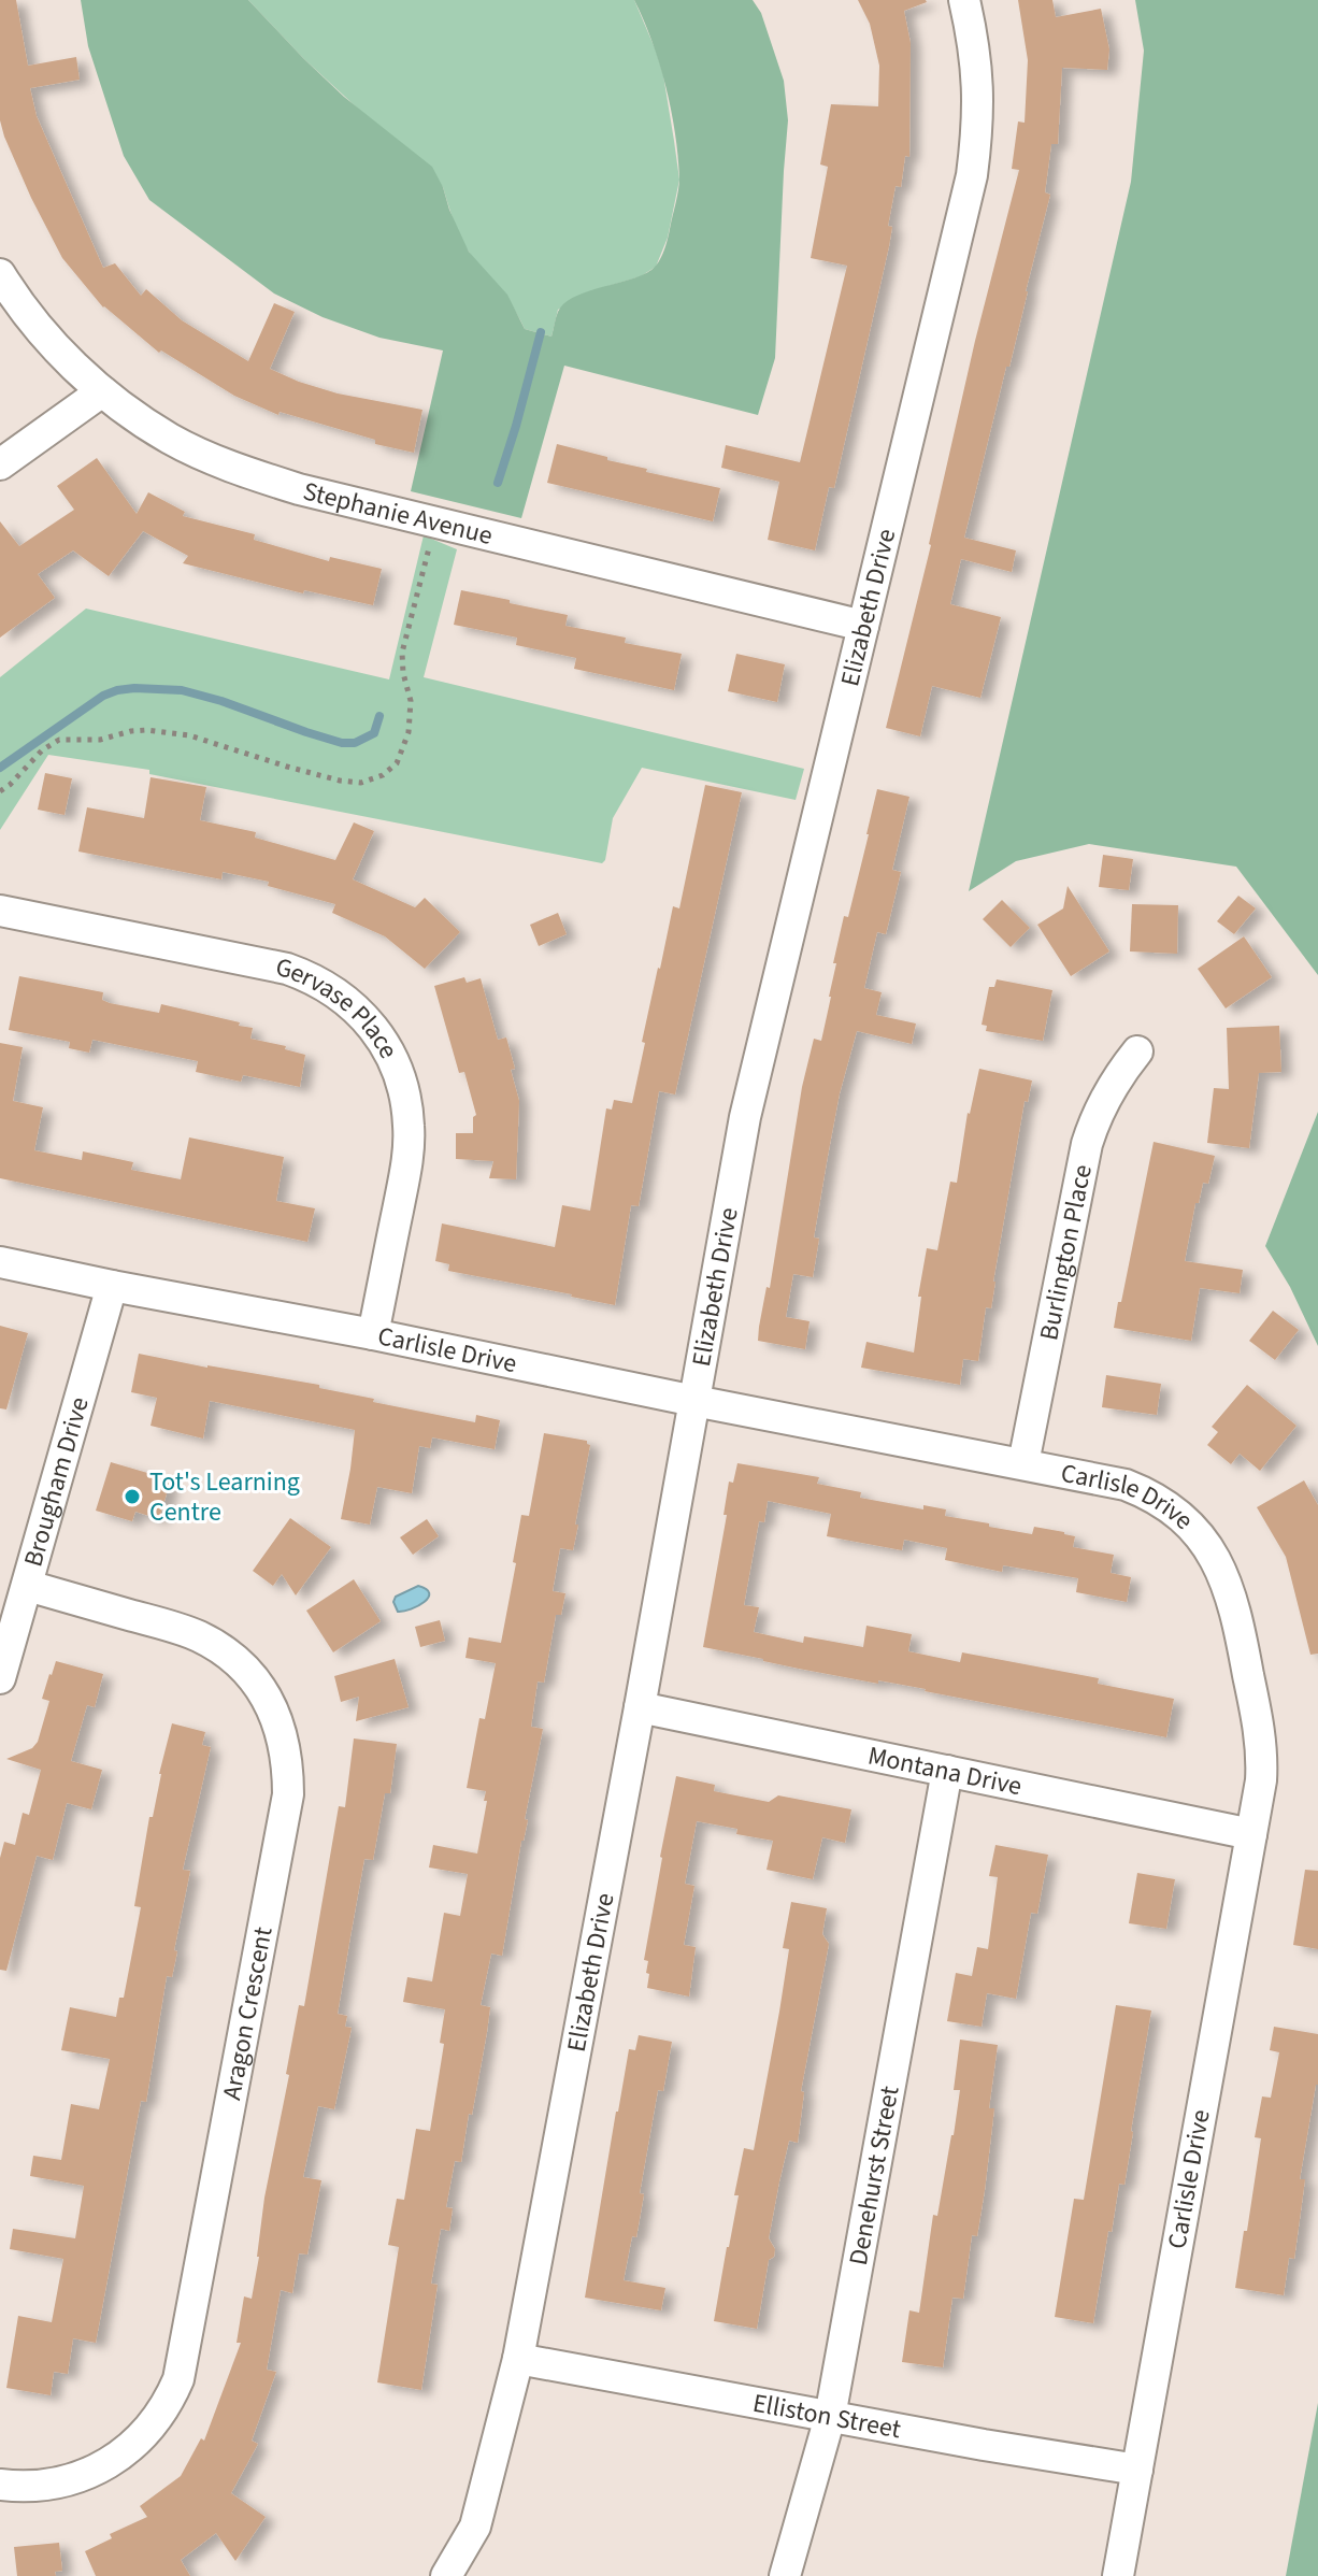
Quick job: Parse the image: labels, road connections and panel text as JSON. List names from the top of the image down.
{
  "streets": {
    "street": [
      "Stephanie Avenue",
      "Elizabeth Drive",
      "Gervase Place",
      "Burlington Place",
      "Carlisle Drive",
      "Brougham Drive",
      "Montana Drive",
      "Aragon Crescent",
      "Denehurst Street",
      "Elliston Street"
    ]
  },
  "crossings": [
    ["Stephanie Avenue", "Elizabeth Drive"],
    ["Elizabeth Drive", "Carlisle Drive"],
    ["Elizabeth Drive", "Montana Drive"],
    ["Elizabeth Drive", "Elliston Street"],
    ["Gervase Place", "Carlisle Drive"],
    ["Burlington Place", "Carlisle Drive"],
    ["Carlisle Drive", "Brougham Drive"],
    ["Carlisle Drive", "Montana Drive"],
    ["Carlisle Drive", "Elliston Street"],
    ["Brougham Drive", "Aragon Crescent"],
    ["Montana Drive", "Denehurst Street"],
    ["Denehurst Street", "Elliston Street"]
  ],
  "places": ["Tot's Learning Centre"]
}
